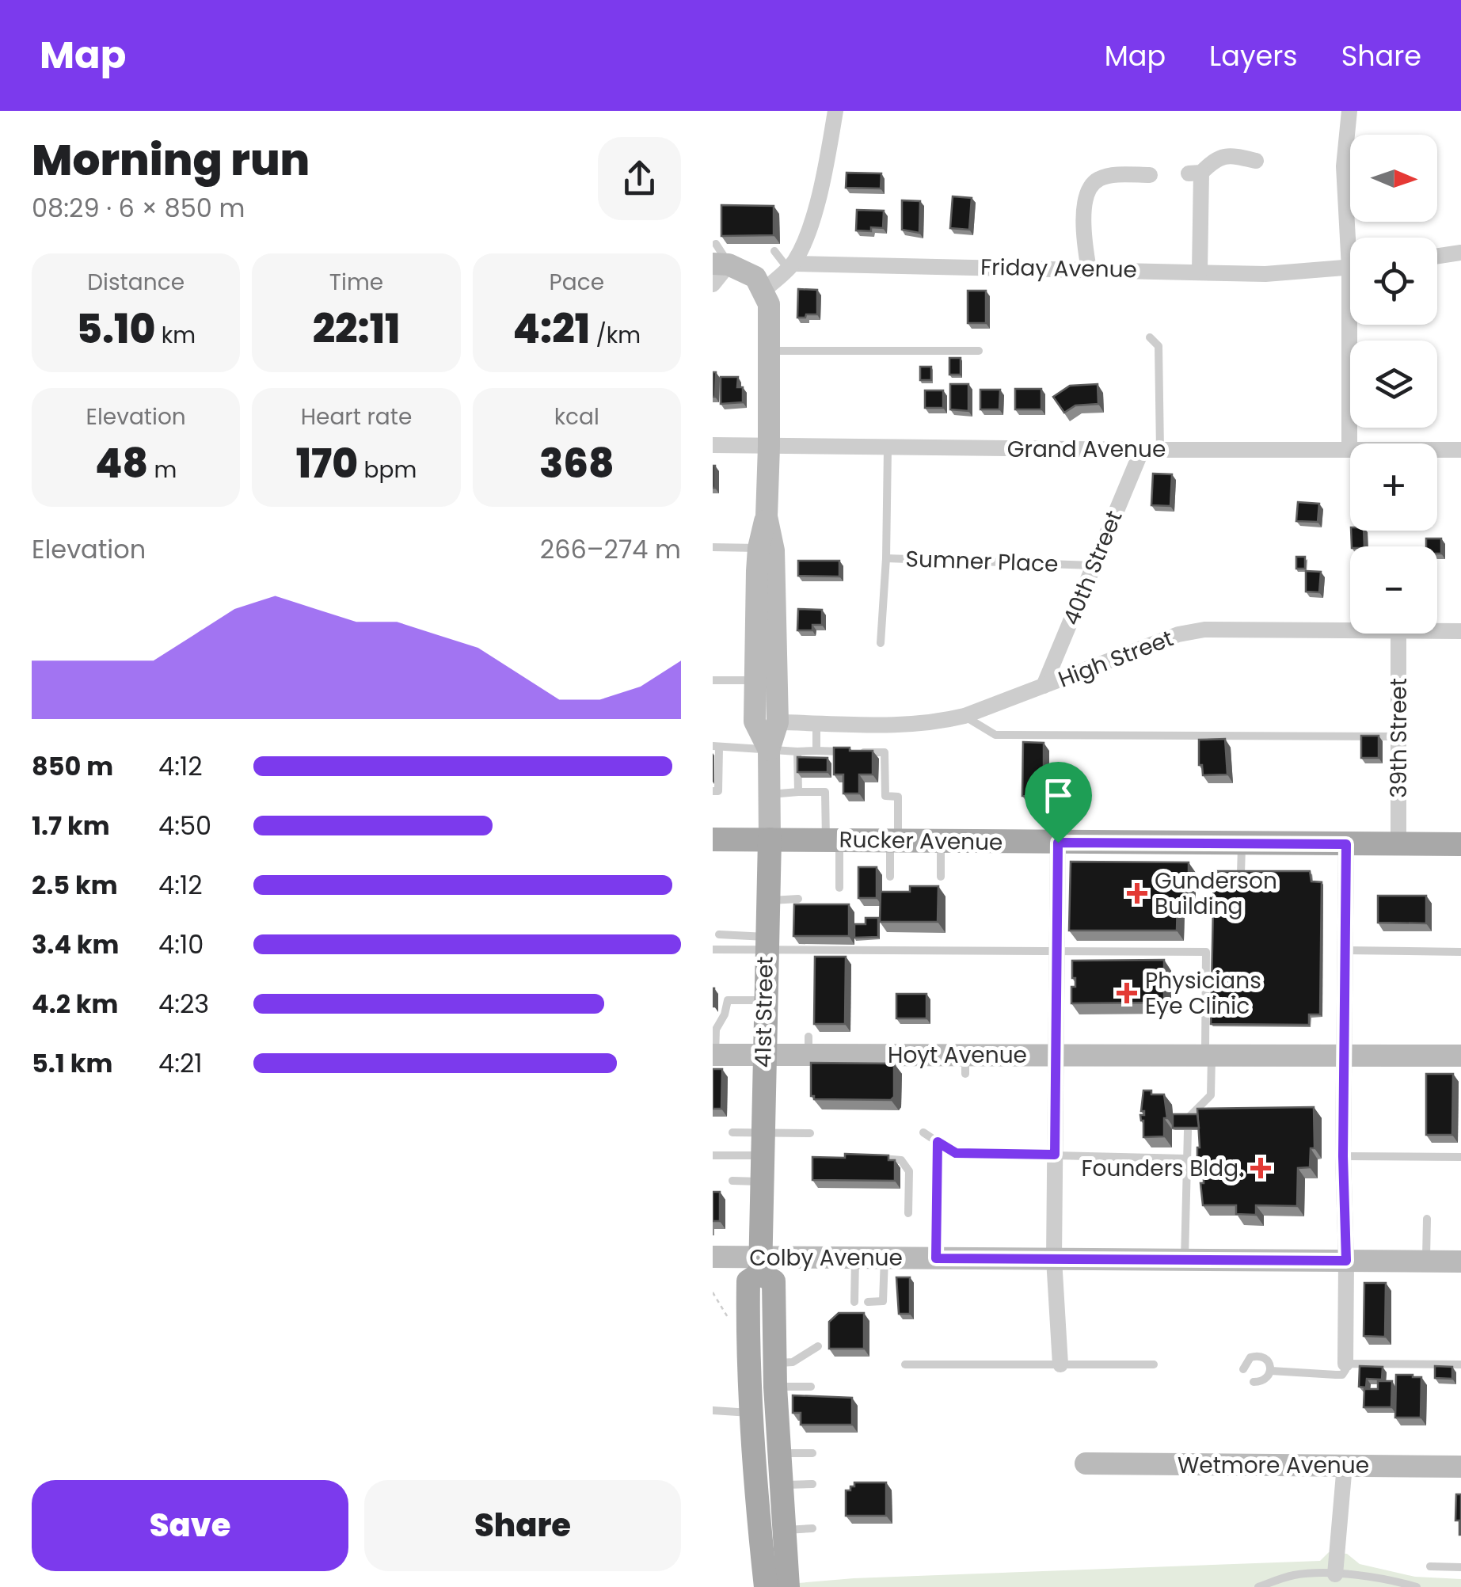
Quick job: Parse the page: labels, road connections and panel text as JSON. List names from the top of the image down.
{
  "streets": {
    "main road": [
      "Rucker Avenue",
      "41st Street",
      "Hoyt Avenue",
      "Colby Avenue",
      "Wetmore Avenue"
    ],
    "street": [
      "Friday Avenue",
      "Grand Avenue",
      "40th Street",
      "High Street",
      "39th Street"
    ],
    "lane": ["Sumner Place"]
  },
  "crossings": [
    ["Grand Avenue", "Sumner Place"],
    ["Grand Avenue", "40th Street"],
    ["Grand Avenue", "41st Street"],
    ["Sumner Place", "40th Street"],
    ["40th Street", "High Street"],
    ["High Street", "41st Street"],
    ["39th Street", "Rucker Avenue"],
    ["Rucker Avenue", "41st Street"],
    ["41st Street", "Hoyt Avenue"],
    ["41st Street", "Colby Avenue"]
  ],
  "places": {
    "health": ["Gunderson Building", "Physicians Eye Clinic", "Founders Bldg."]
  },
  "north": "right",
  "page": {
    "header": "Map",
    "nav": ["Map", "Layers", "Share"],
    "heading": ["Morning run", "08:29 · 6 × 850 m"],
    "map_buttons": ["+", "−"],
    "stats": [
      ["Distance", "5.10 km"],
      ["Time", "22:11"],
      ["Pace", "4:21 /km"],
      ["Elevation", "48 m"],
      ["Heart rate", "170 bpm"],
      ["kcal", "368"]
    ],
    "chart": ["Elevation", "266–274 m"],
    "list": [
      {
        "name": "850 m",
        "note": "4:12"
      },
      {
        "name": "1.7 km",
        "note": "4:50"
      },
      {
        "name": "2.5 km",
        "note": "4:12"
      },
      {
        "name": "3.4 km",
        "note": "4:10"
      },
      {
        "name": "4.2 km",
        "note": "4:23"
      },
      {
        "name": "5.1 km",
        "note": "4:21"
      }
    ],
    "buttons": ["Save", "Share"]
  }
}
